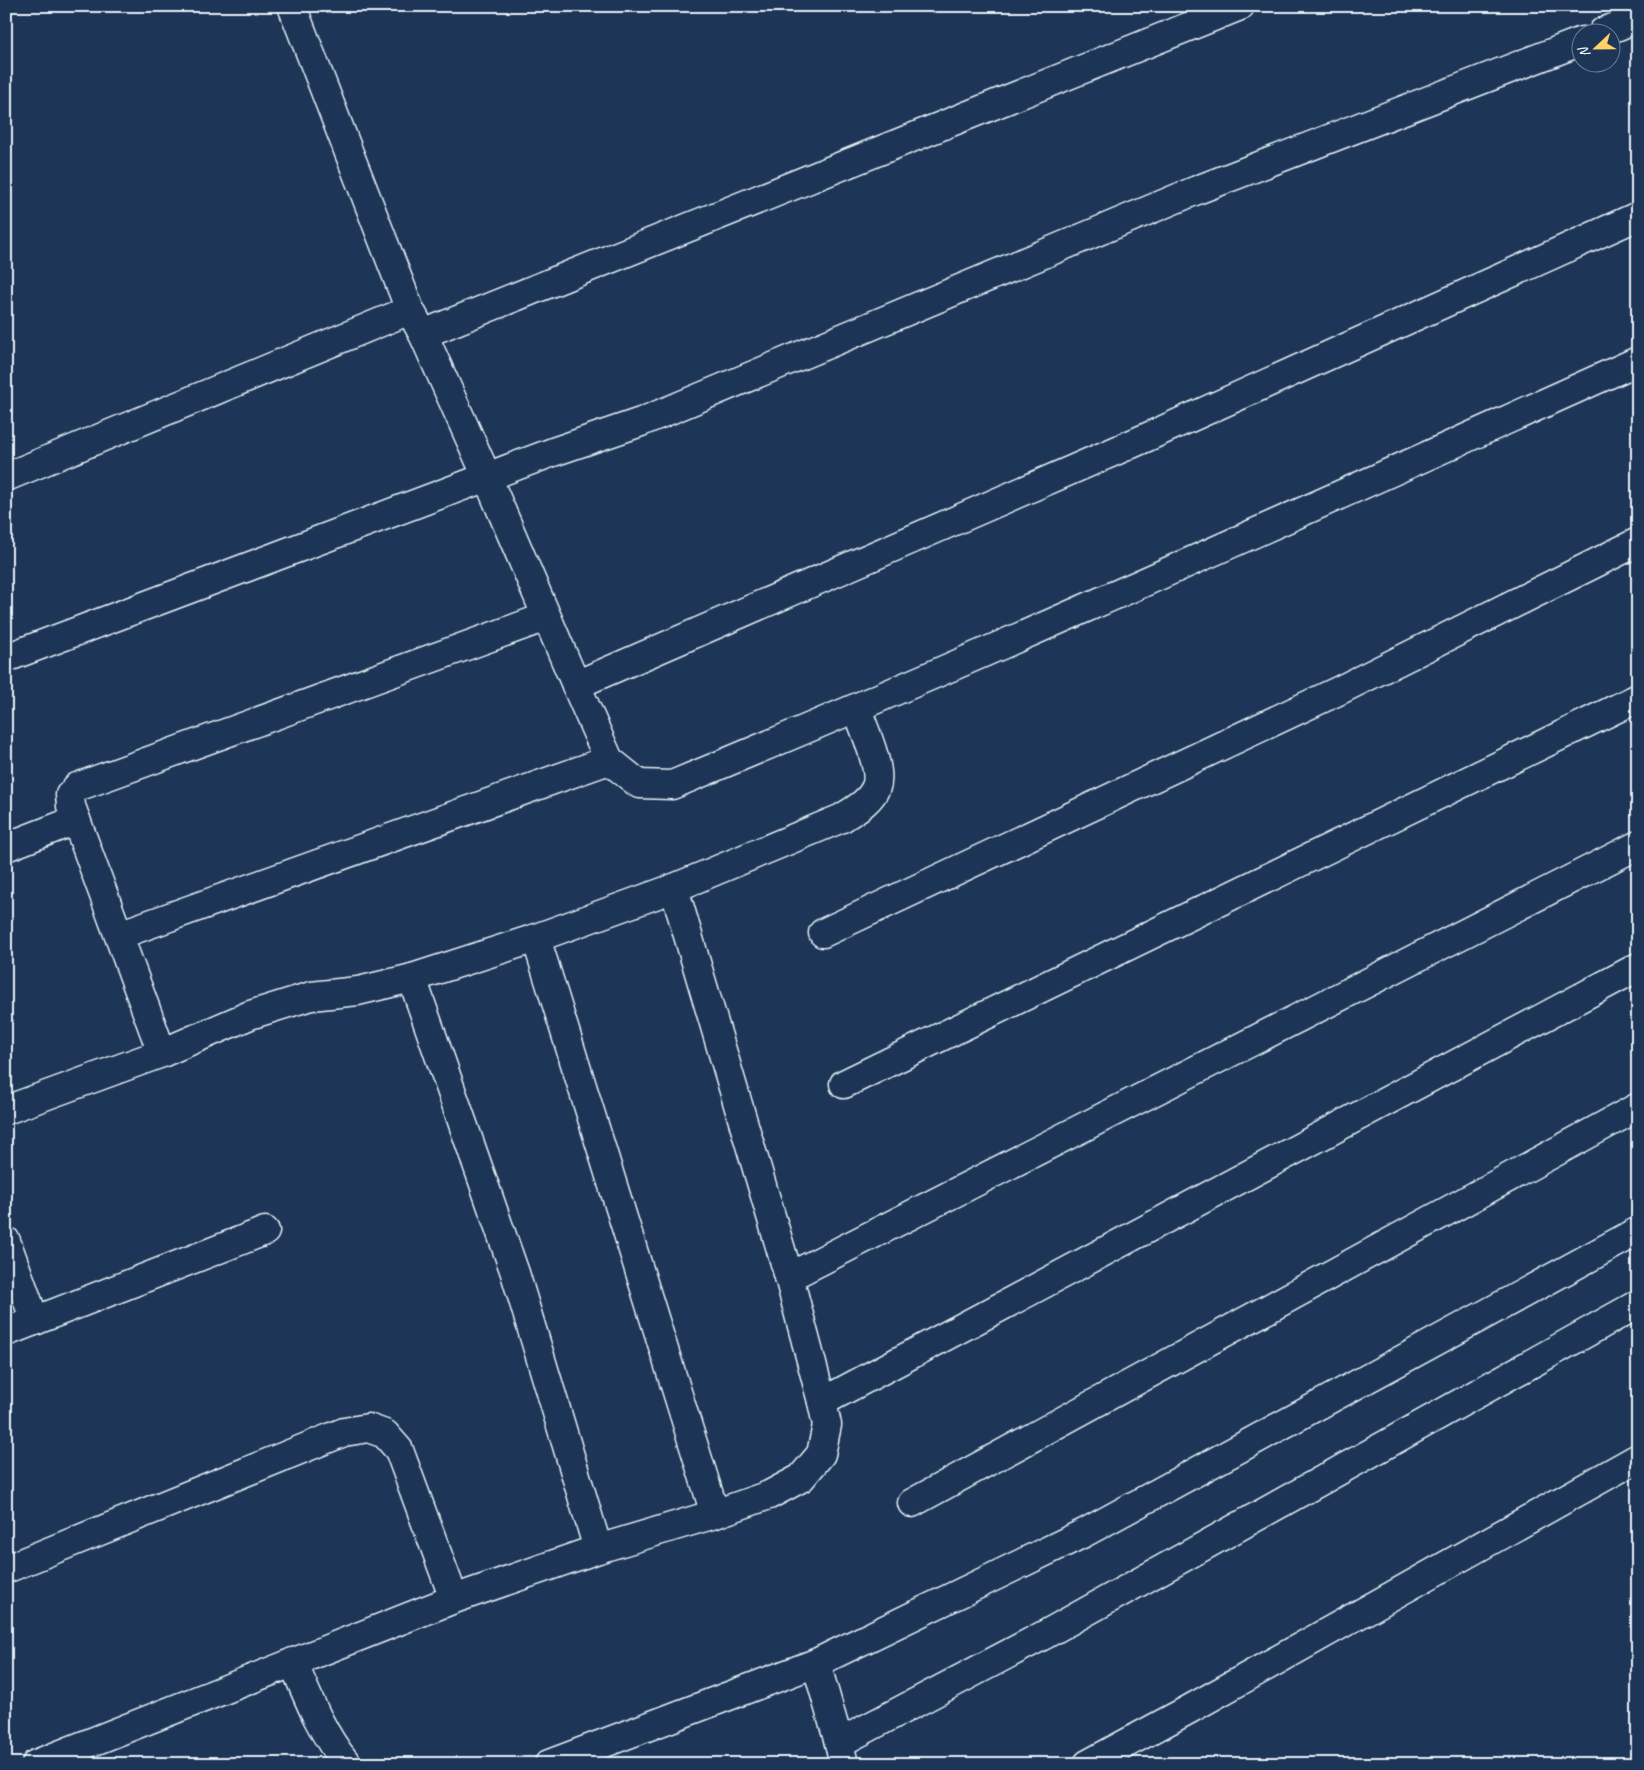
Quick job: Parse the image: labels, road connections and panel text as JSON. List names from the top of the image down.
{
  "north": "left"
}
